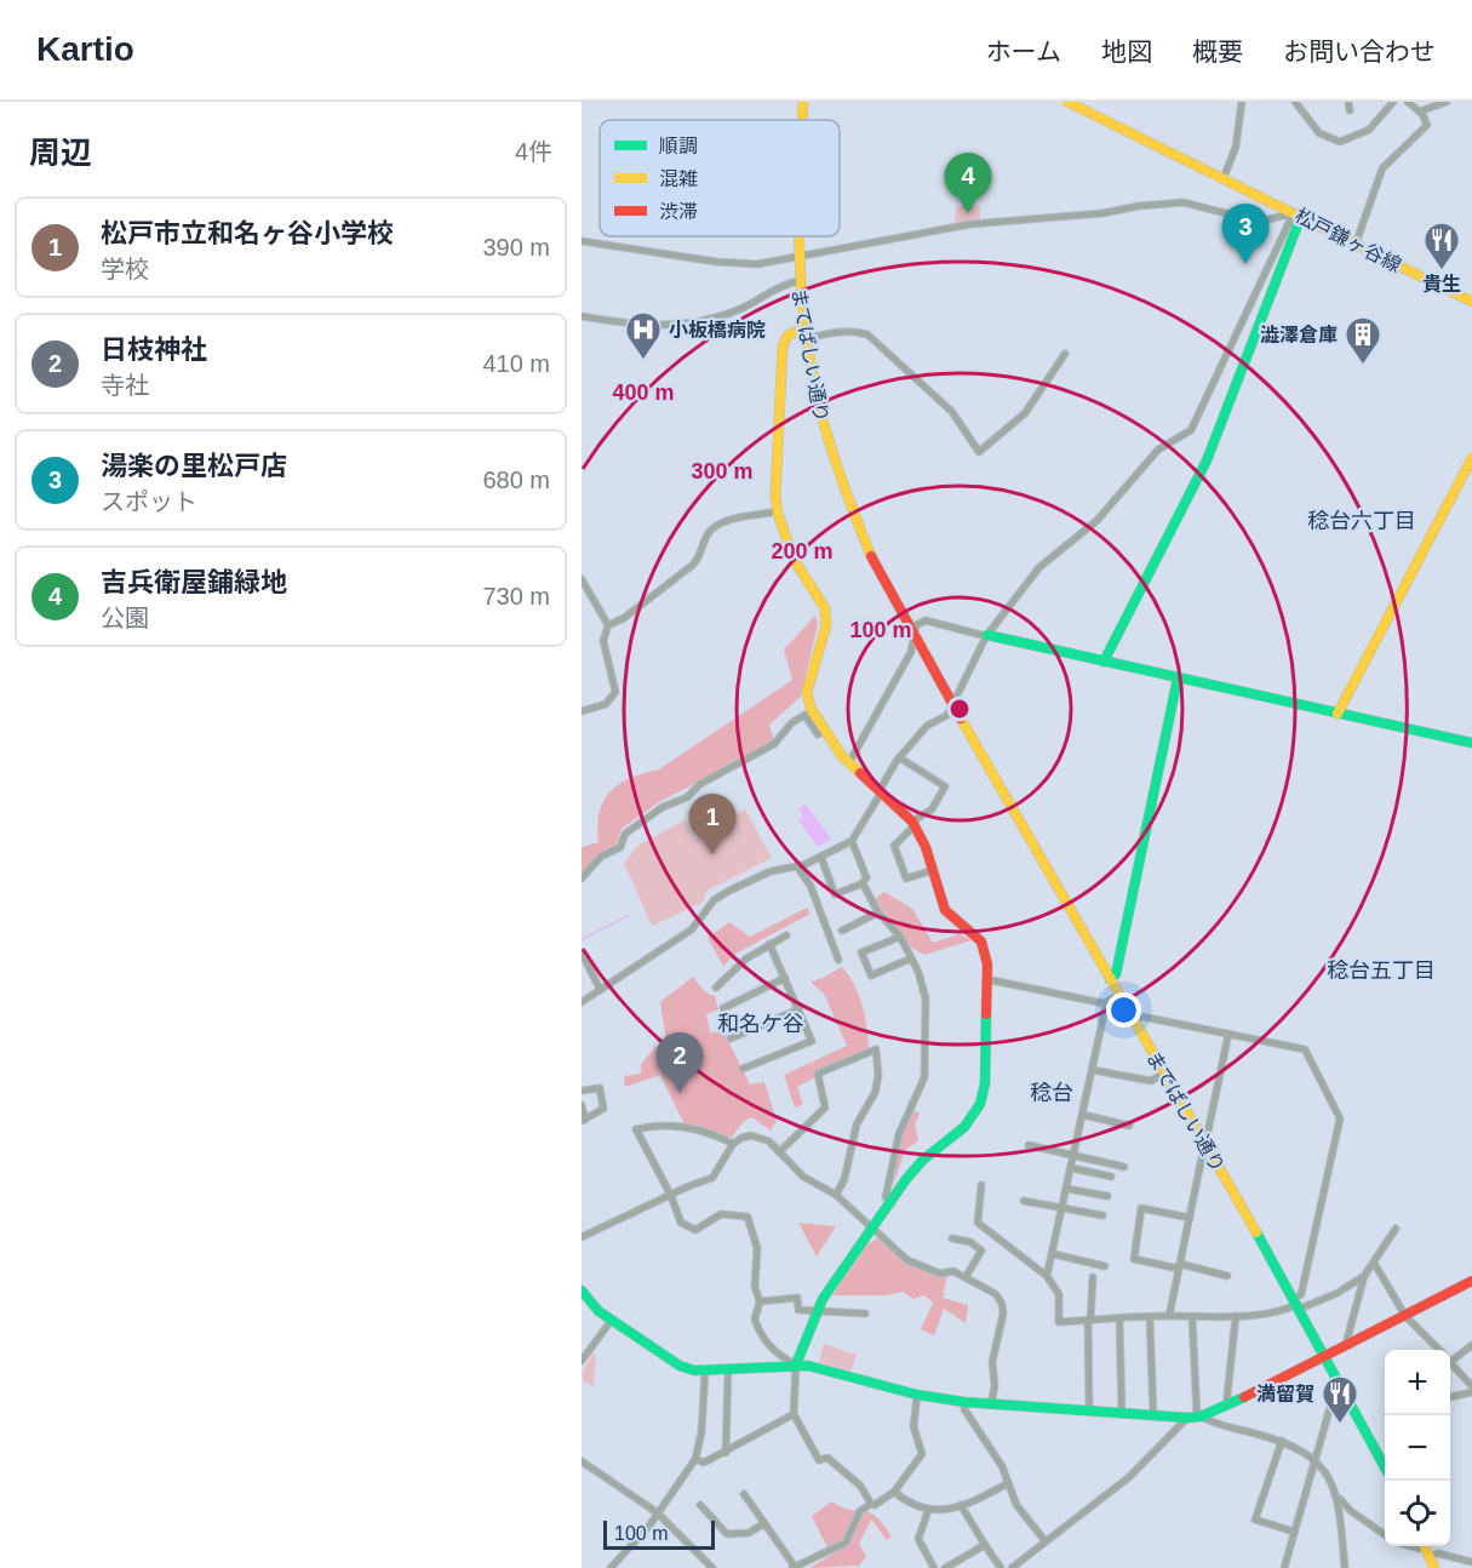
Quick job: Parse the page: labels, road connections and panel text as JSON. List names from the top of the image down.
{
  "streets": {
    "street": ["松戸鎌ヶ谷線", "まてばしい通り", "までばしい通り"]
  },
  "crossings": [
    ["まてばしい通り", "までばしい通り"]
  ],
  "districts": [
    "稔台六丁目",
    "稔台五丁目",
    "和名ケ谷",
    "稔台"
  ],
  "places": {
    "restaurant": ["貴生", "満留賀"],
    "hospital": ["小板橋病院"],
    "building": ["澁澤倉庫"]
  },
  "legend": ["順調", "混雑", "渋滞"],
  "scale_bar": "100 m",
  "page": {
    "header": "Kartio",
    "nav": [
      "ホーム",
      "地図",
      "概要",
      "お問い合わせ"
    ],
    "heading": ["周辺", "4件"],
    "pins": [
      "4",
      "3",
      "1",
      "2"
    ],
    "list": [
      {
        "mark": "1",
        "name": "松戸市立和名ヶ谷小学校",
        "note": "学校",
        "value": "390 m"
      },
      {
        "mark": "2",
        "name": "日枝神社",
        "note": "寺社",
        "value": "410 m"
      },
      {
        "mark": "3",
        "name": "湯楽の里松戸店",
        "note": "スポット",
        "value": "680 m"
      },
      {
        "mark": "4",
        "name": "吉兵衛屋鋪緑地",
        "note": "公園",
        "value": "730 m"
      }
    ],
    "map_buttons": ["+", "−"],
    "scale": "100 m"
  },
  "rings": [
    "400 m",
    "300 m",
    "200 m",
    "100 m"
  ]
}
